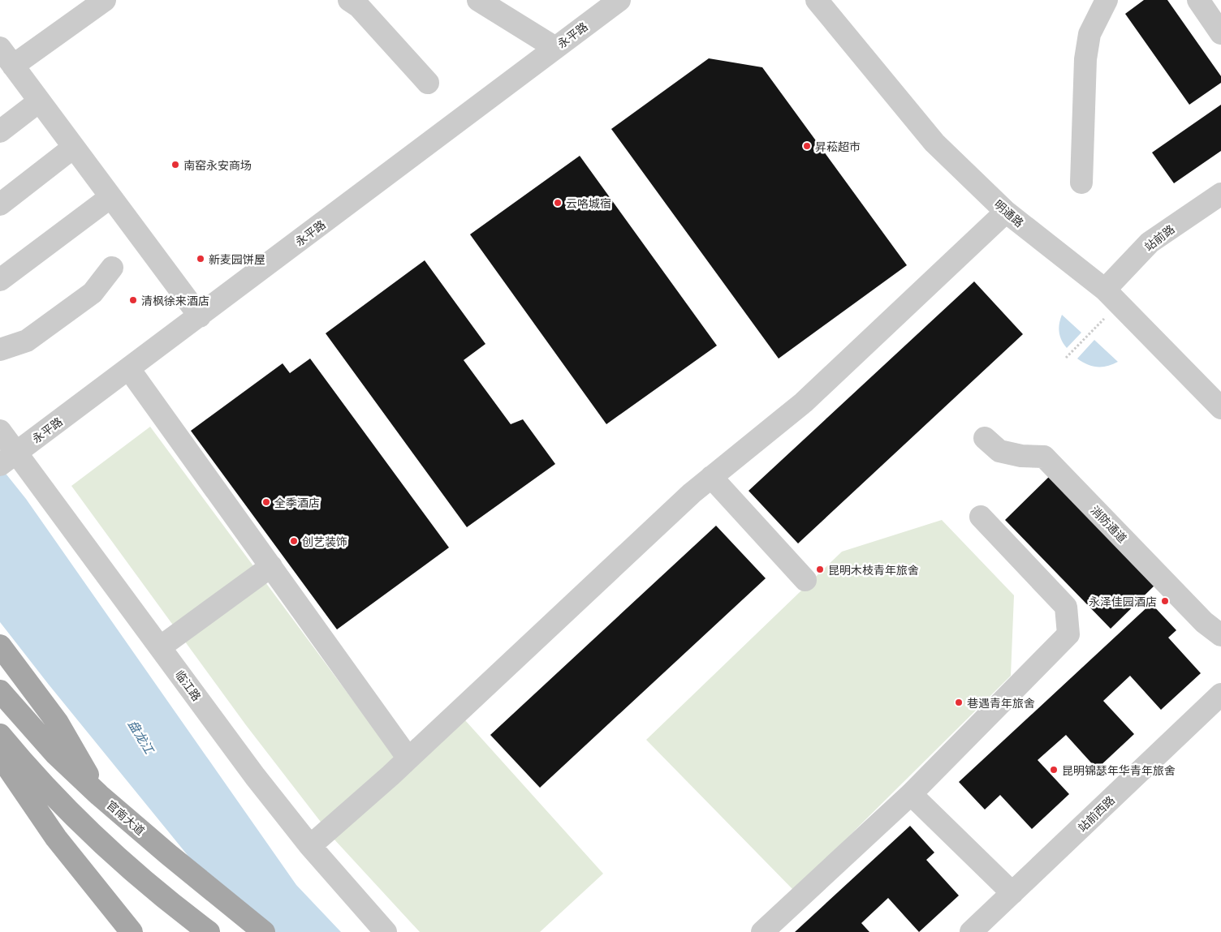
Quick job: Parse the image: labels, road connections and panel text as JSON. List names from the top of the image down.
{
  "streets": {
    "main road": ["官南大道"],
    "street": [
      "永平路",
      "明通路",
      "站前路",
      "消防通道",
      "临江路",
      "站前西路"
    ]
  },
  "crossings": [
    ["永平路", "临江路"],
    ["明通路", "站前路"]
  ],
  "water": ["盘龙江"],
  "places": [
    "昇菘超市",
    "南窑永安商场",
    "云咯城宿",
    "新麦园饼屋",
    "清枫徐来酒店",
    "全季酒店",
    "创艺装饰",
    "昆明木枝青年旅舍",
    "永泽佳园酒店",
    "巷遇青年旅舍",
    "昆明锦瑟年华青年旅舍"
  ]
}
